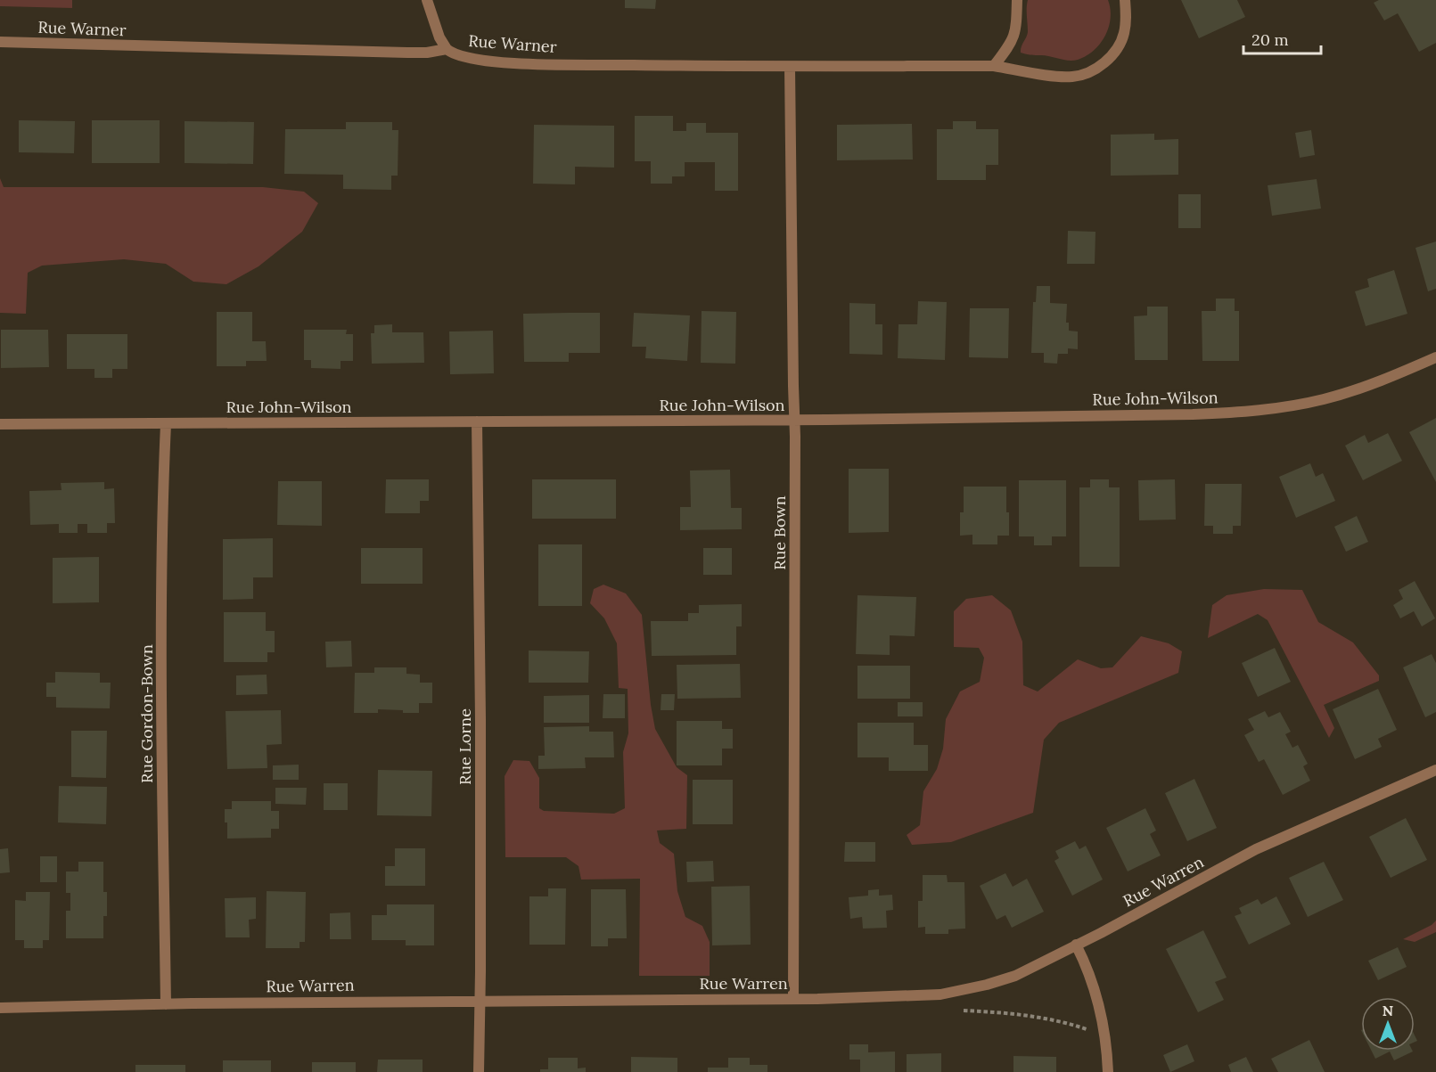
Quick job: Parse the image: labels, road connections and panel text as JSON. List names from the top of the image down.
{
  "streets": {
    "street": [
      "Rue Warner",
      "Rue John-Wilson",
      "Rue Bown",
      "Rue Gordon-Bown",
      "Rue Lorne",
      "Rue Warren"
    ]
  },
  "crossings": [
    ["Rue Warner", "Rue Bown"],
    ["Rue John-Wilson", "Rue Bown"],
    ["Rue John-Wilson", "Rue Gordon-Bown"],
    ["Rue John-Wilson", "Rue Lorne"],
    ["Rue Bown", "Rue Warren"],
    ["Rue Gordon-Bown", "Rue Warren"],
    ["Rue Lorne", "Rue Warren"]
  ],
  "scale_bar": "20 m",
  "north": "top"
}
